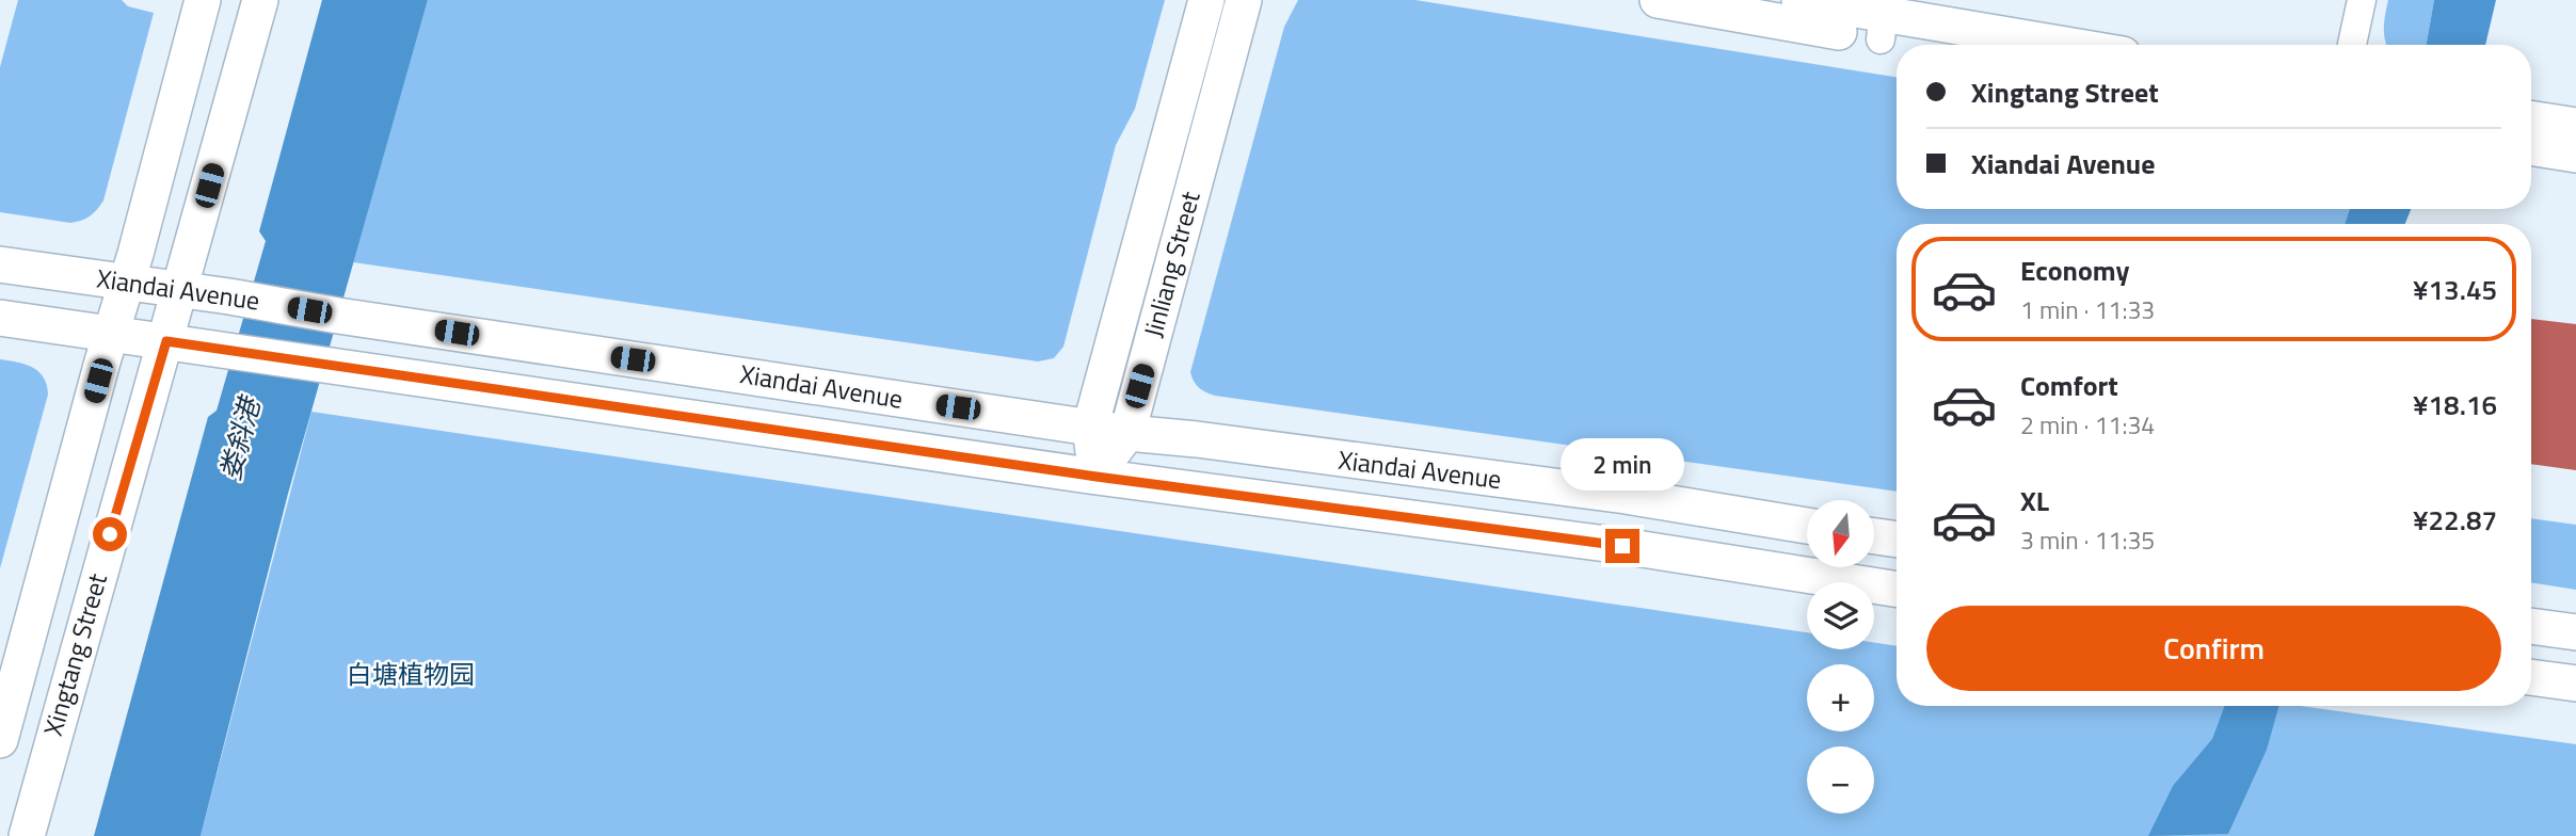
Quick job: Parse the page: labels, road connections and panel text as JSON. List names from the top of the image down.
{
  "streets": {
    "main road": ["Jinliang Street", "Xiandai Avenue", "Xingtang Street"]
  },
  "crossings": [
    ["Jinliang Street", "Xiandai Avenue"],
    ["Xiandai Avenue", "Xingtang Street"]
  ],
  "water": ["娄斜港"],
  "parks": ["白塘植物园"],
  "north": "bottom",
  "page": {
    "banner": ["Xingtang Street", "Xiandai Avenue"],
    "list": [
      {
        "name": "Economy",
        "note": "1 min · 11:33",
        "value": "¥13.45"
      },
      {
        "name": "Comfort",
        "note": "2 min · 11:34",
        "value": "¥18.16"
      },
      {
        "name": "XL",
        "note": "3 min · 11:35",
        "value": "¥22.87"
      }
    ],
    "bubble": "2 min",
    "map_buttons": ["+", "−"],
    "buttons": "Confirm"
  }
}
